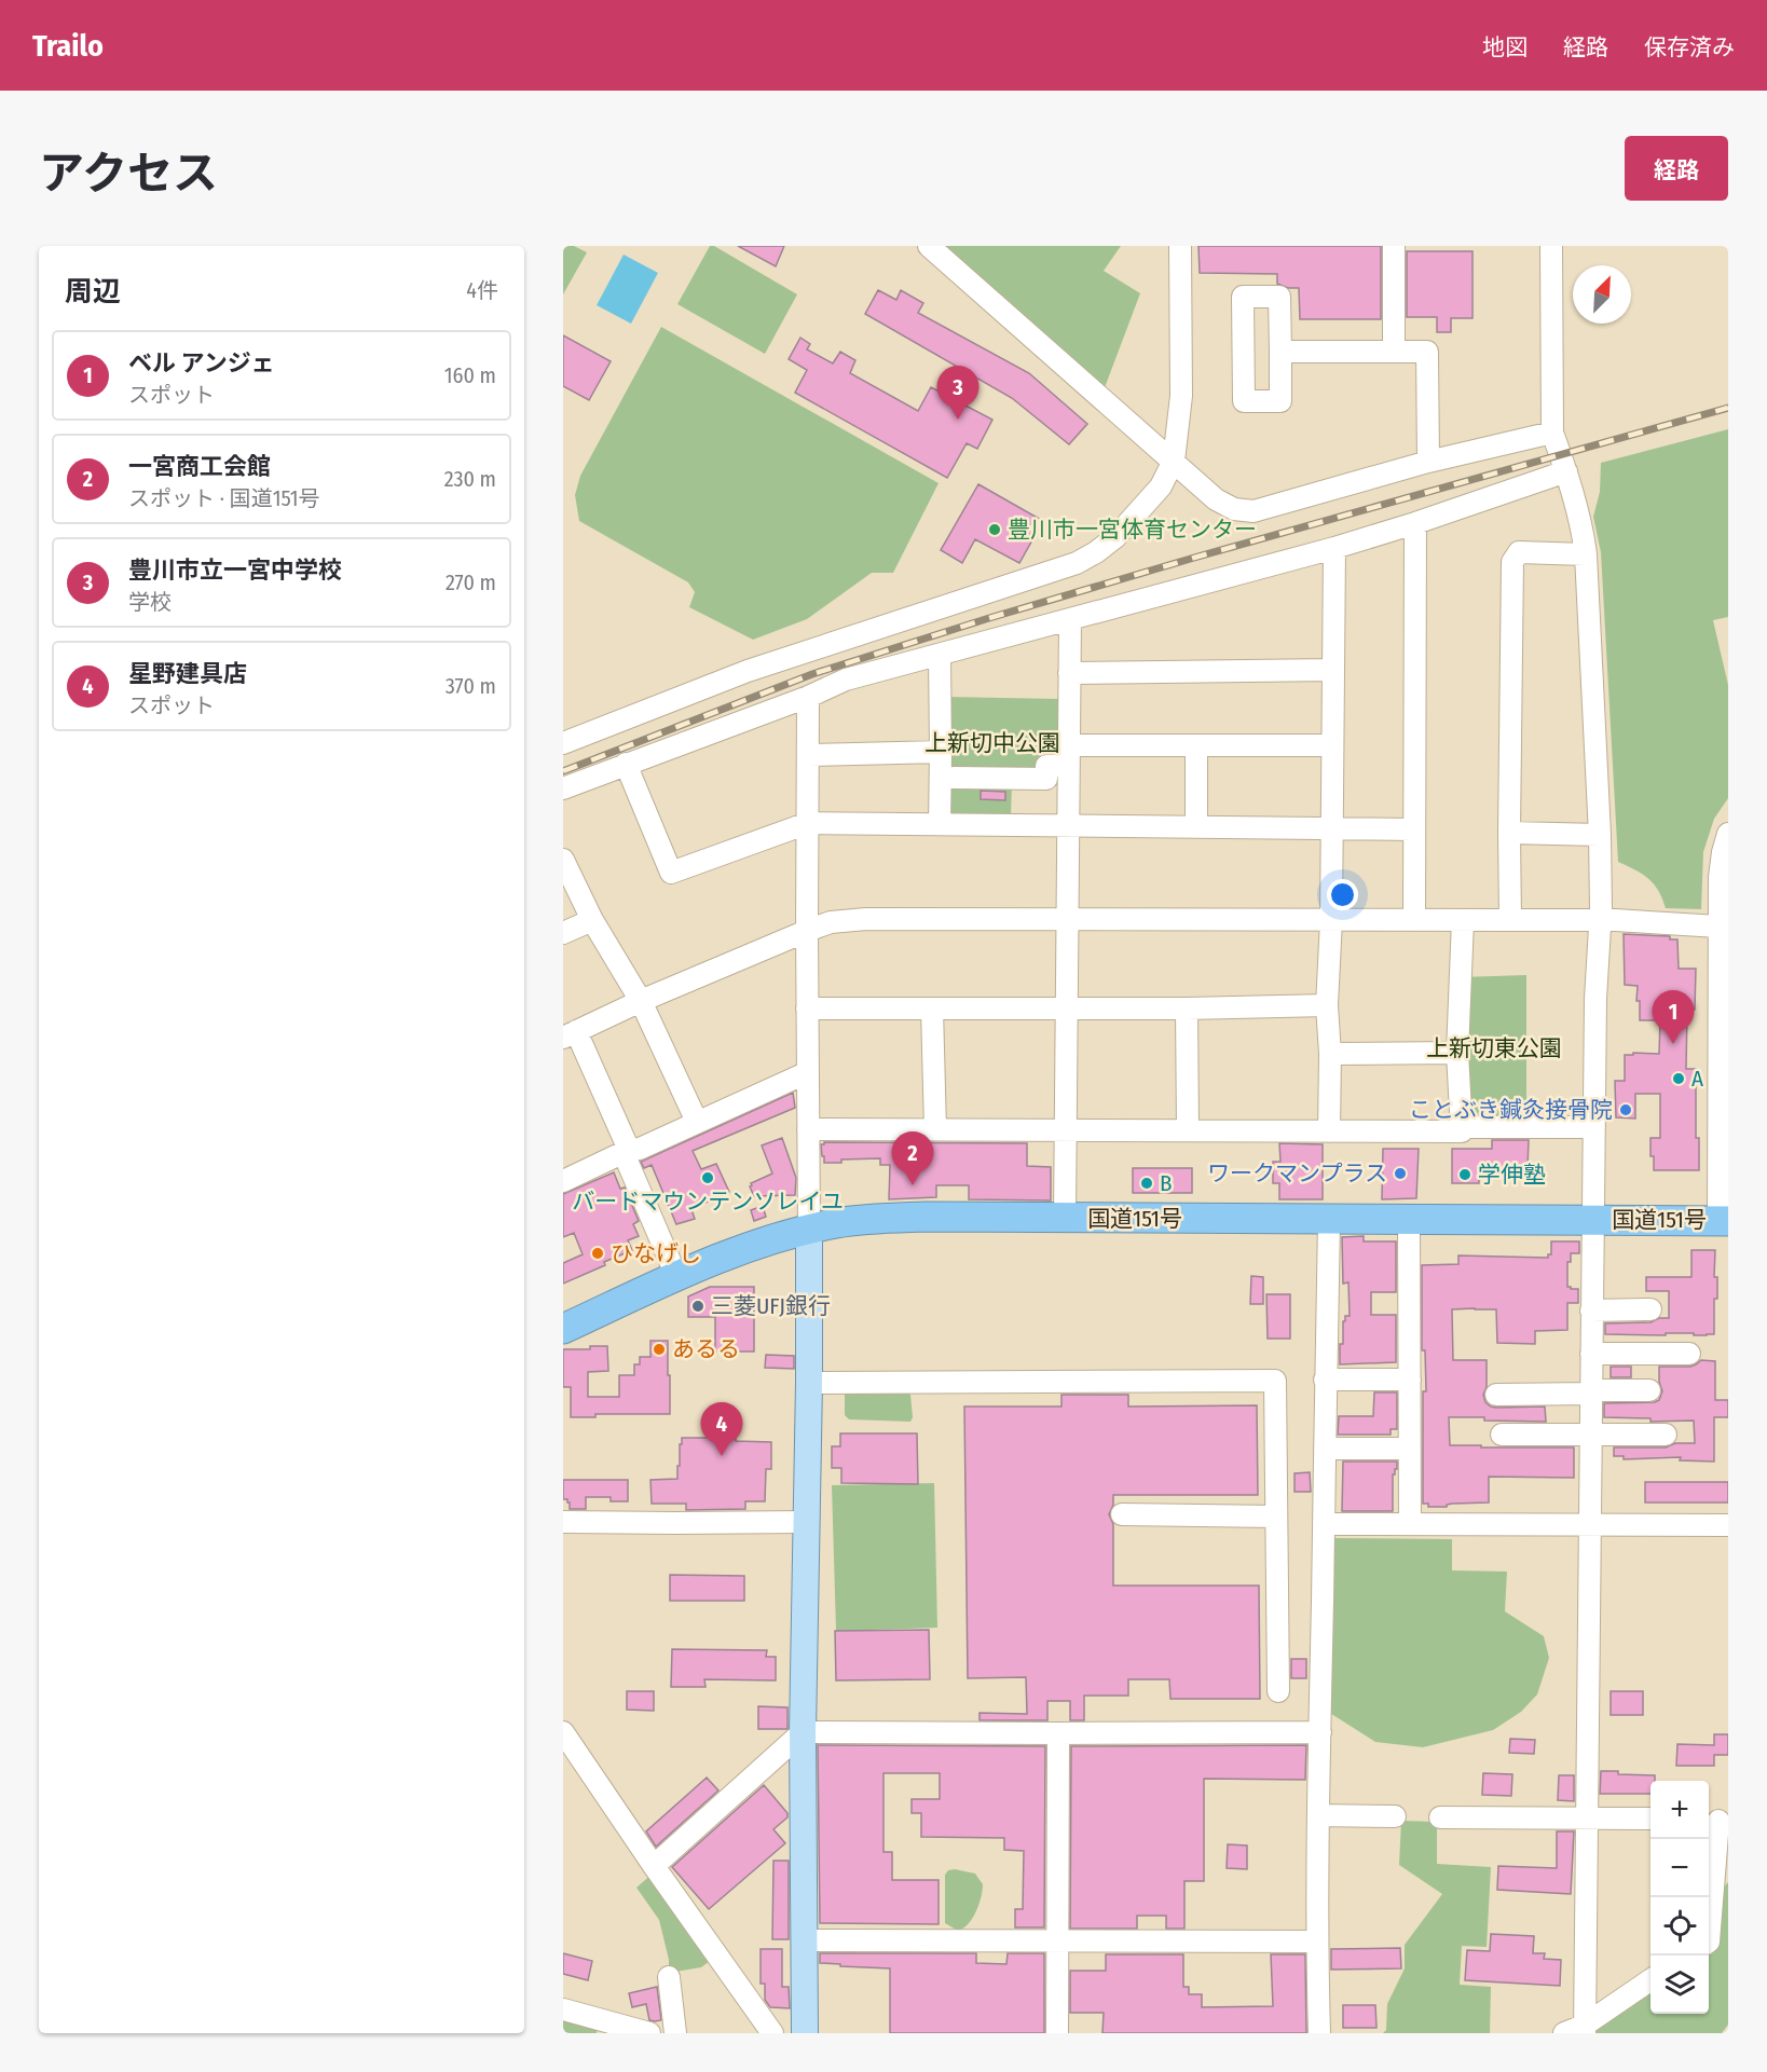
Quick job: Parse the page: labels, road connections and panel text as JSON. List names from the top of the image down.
{
  "streets": {
    "highway": ["国道151号"]
  },
  "parks": ["上新切中公園", "上新切東公園"],
  "places": [
    "豊川市一宮体育センター",
    "A",
    "ことぶき鍼灸接骨院",
    "ワークマンプラス",
    "学伸塾",
    "バードマウンテンソレイユ",
    "B",
    "ひなげし",
    "三菱UFJ銀行",
    "あるる"
  ],
  "north": "top right",
  "page": {
    "header": "Trailo",
    "nav": ["地図", "経路", "保存済み"],
    "title": "アクセス",
    "buttons": "経路",
    "heading": ["周辺", "4件"],
    "list": [
      {
        "mark": "1",
        "name": "ベル アンジェ",
        "note": "スポット",
        "value": "160 m"
      },
      {
        "mark": "2",
        "name": "一宮商工会館",
        "note": "スポット · 国道151号",
        "value": "230 m"
      },
      {
        "mark": "3",
        "name": "豊川市立一宮中学校",
        "note": "学校",
        "value": "270 m"
      },
      {
        "mark": "4",
        "name": "星野建具店",
        "note": "スポット",
        "value": "370 m"
      }
    ],
    "pins": [
      "3",
      "1",
      "2",
      "4"
    ],
    "map_buttons": ["+", "−"]
  }
}
